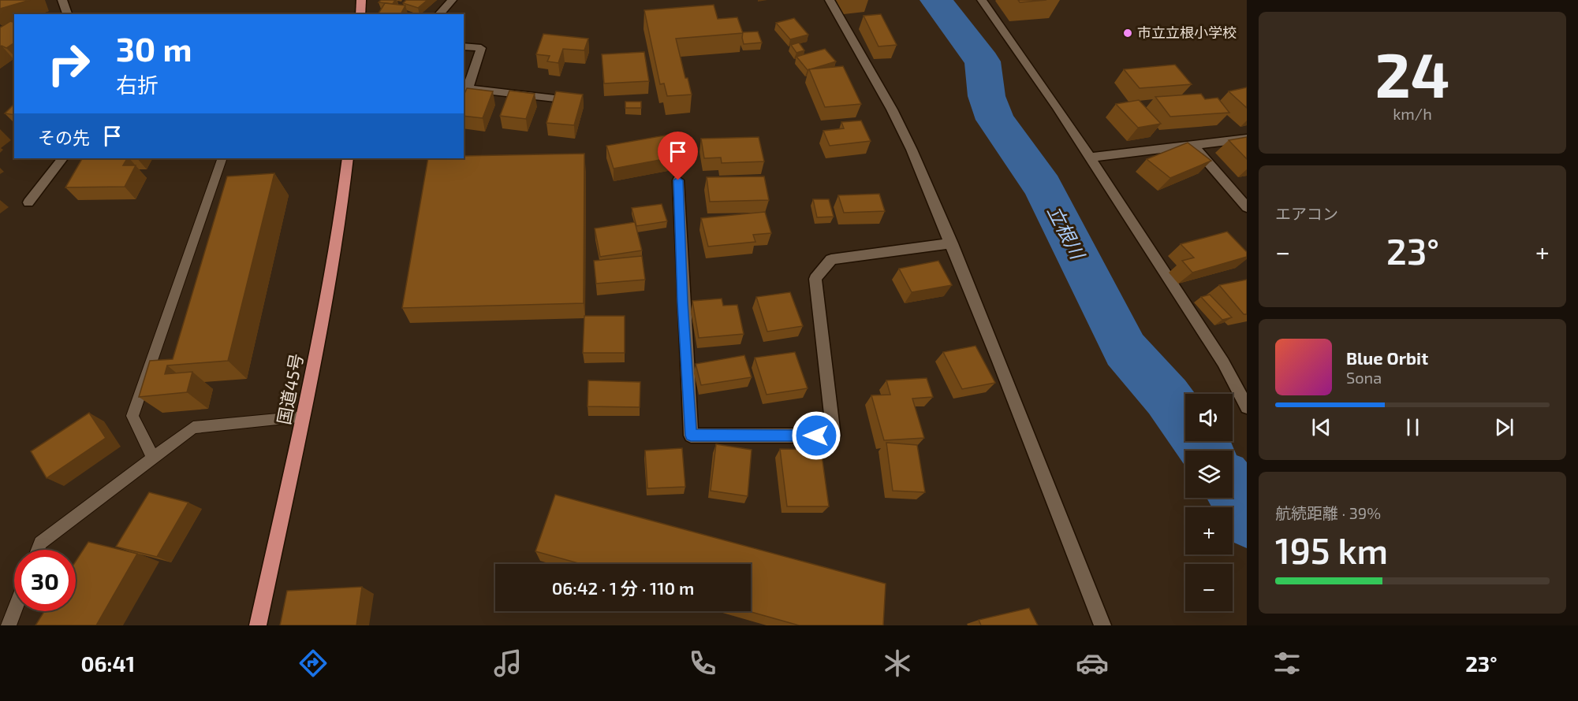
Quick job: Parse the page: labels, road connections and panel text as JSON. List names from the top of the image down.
{
  "streets": {
    "highway": ["国道45号"]
  },
  "water": ["立根川"],
  "places": ["市立立根小学校"],
  "page": {
    "tile": [
      ["24", "km/h"],
      "エアコン",
      ["航続距離 · 39%", "195 km"]
    ],
    "turn": ["30 m", "右折"],
    "then": "その先",
    "heat": ["−", "23°", "+"],
    "song": ["Blue Orbit", "Sona"],
    "map_buttons": ["+", "−"],
    "limit": "30",
    "trip": "06:42 · 1 分 · 110 m",
    "tabs": ["06:41", "23°"]
  }
}
